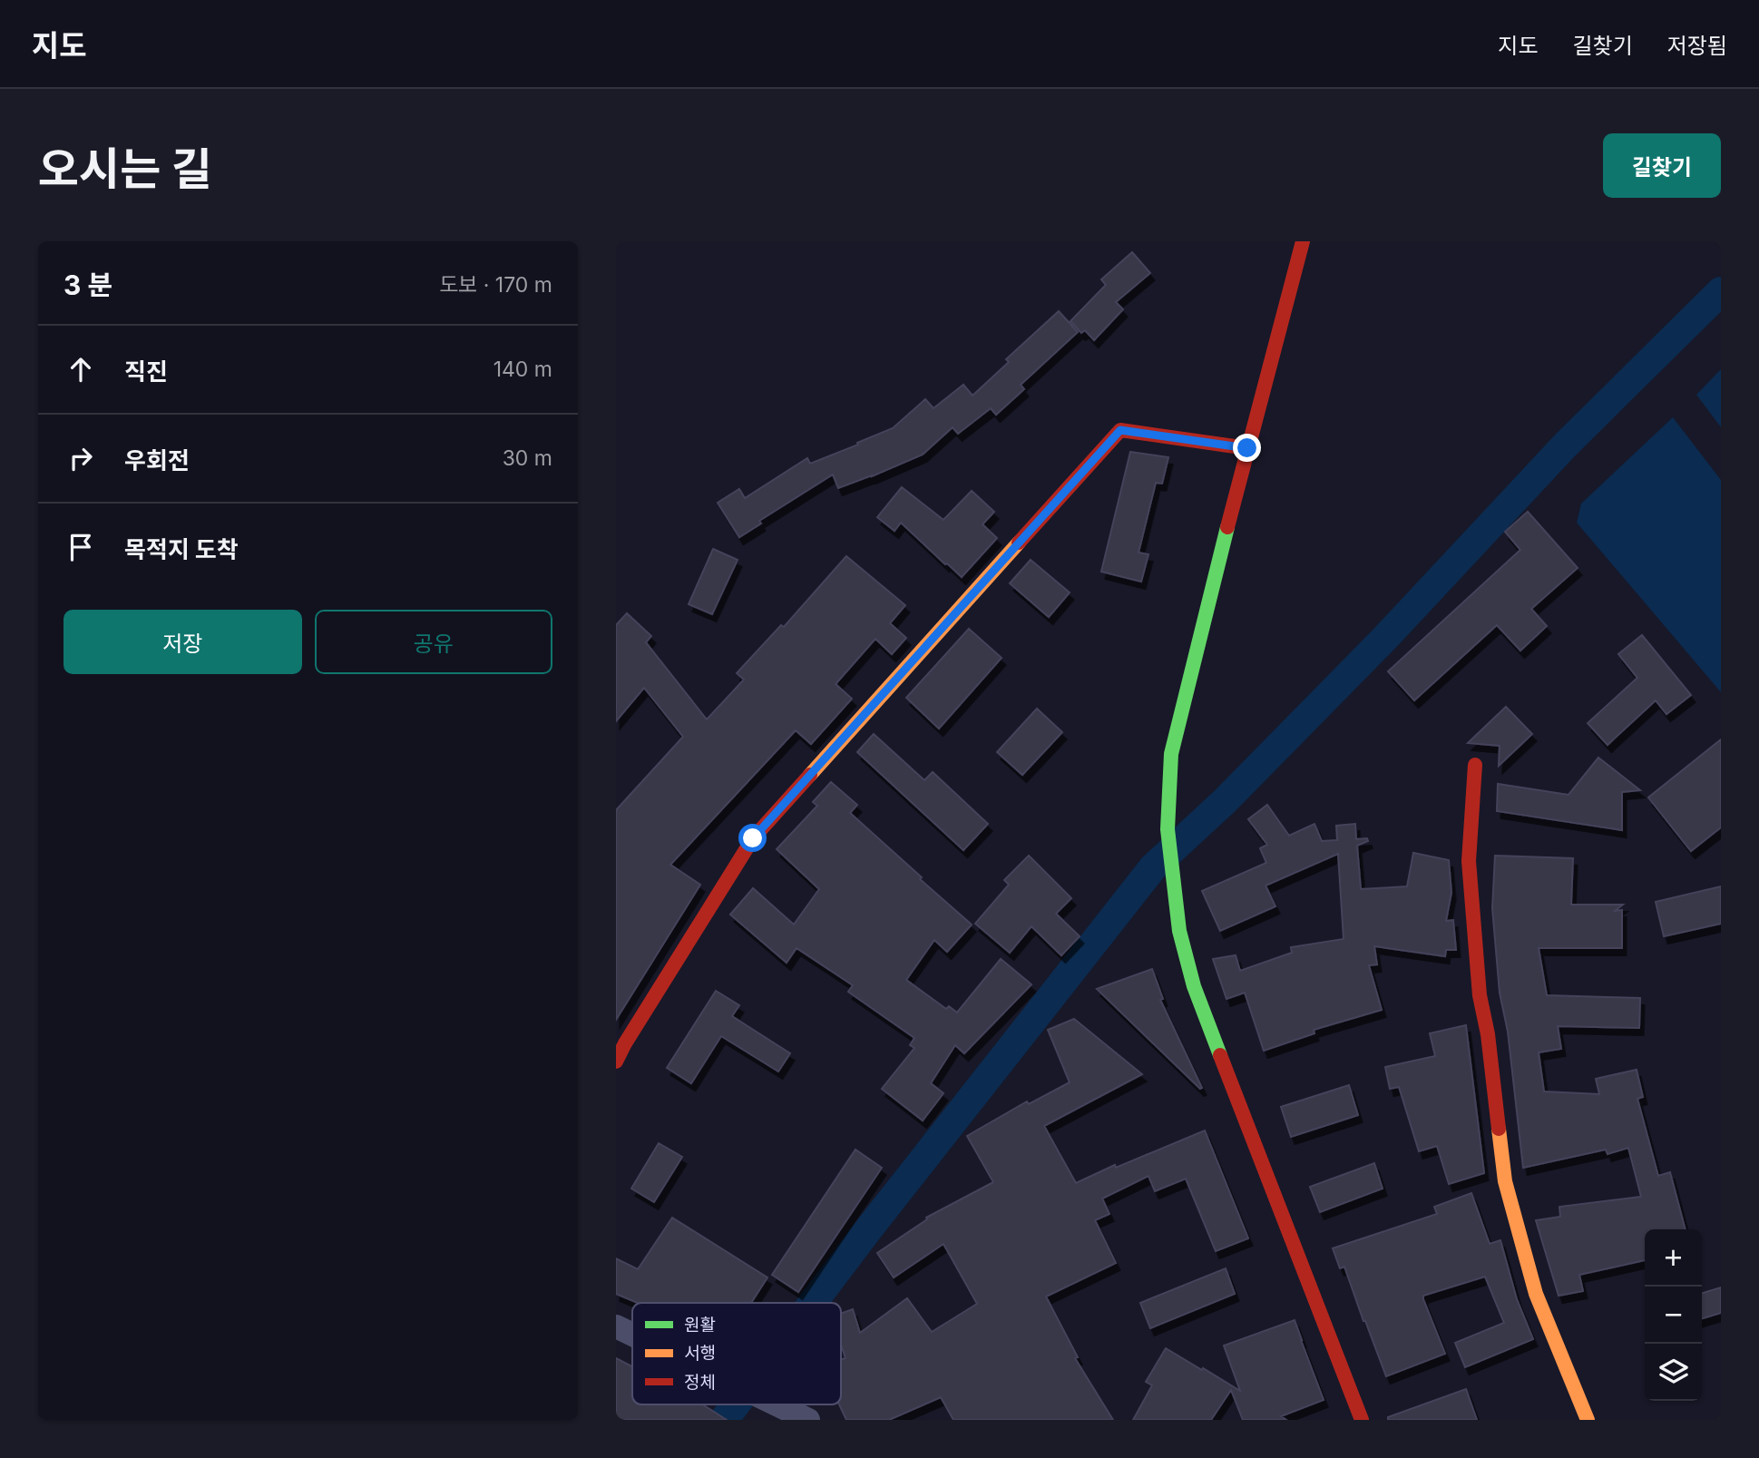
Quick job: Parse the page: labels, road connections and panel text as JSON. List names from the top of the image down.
{
  "legend": ["원활", "서행", "정체"],
  "page": {
    "header": "지도",
    "nav": ["지도", "길찾기", "저장됨"],
    "title": "오시는 길",
    "buttons": [
      "길찾기",
      ["저장", "공유"]
    ],
    "heading": ["3 분", "도보 · 170 m"],
    "list": [
      ["직진", "140 m"],
      ["우회전", "30 m"],
      "목적지 도착"
    ],
    "map_buttons": ["+", "−"]
  }
}
